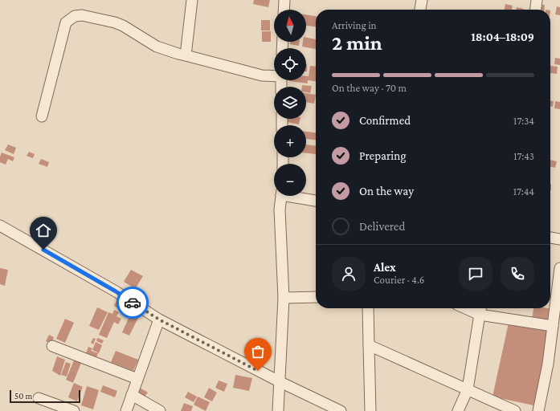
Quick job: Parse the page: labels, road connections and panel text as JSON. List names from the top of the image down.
{
  "scale_bar": "50 m",
  "north": "top",
  "page": {
    "map_buttons": ["+", "−"],
    "heading": ["2 min", "Arriving in", "18:04–18:09"],
    "panel": ["Alex", "Courier · 4.6"],
    "bar": "On the way · 70 m",
    "list": [
      ["Confirmed", "17:34"],
      ["Preparing", "17:43"],
      ["On the way", "17:44"],
      "Delivered"
    ],
    "scale": "50 m"
  }
}
